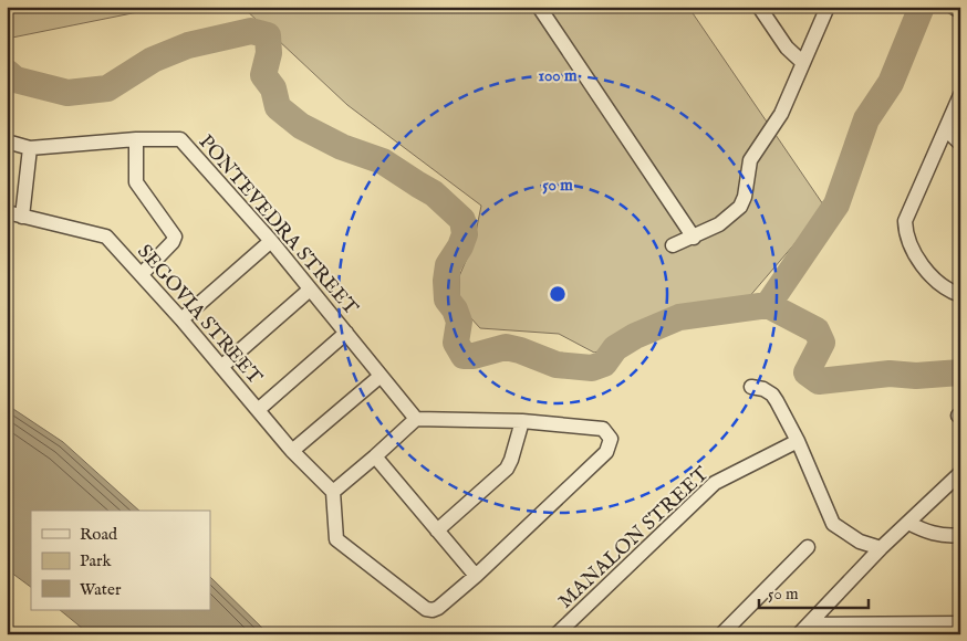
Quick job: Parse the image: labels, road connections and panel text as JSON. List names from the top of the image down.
{
  "streets": {
    "street": ["PONTEVEDRA STREET", "SEGOVIA STREET", "MANALON STREET"]
  },
  "legend": ["Road", "Park", "Water"],
  "scale_bar": "50 m",
  "rings": ["100 m", "50 m"]
}
